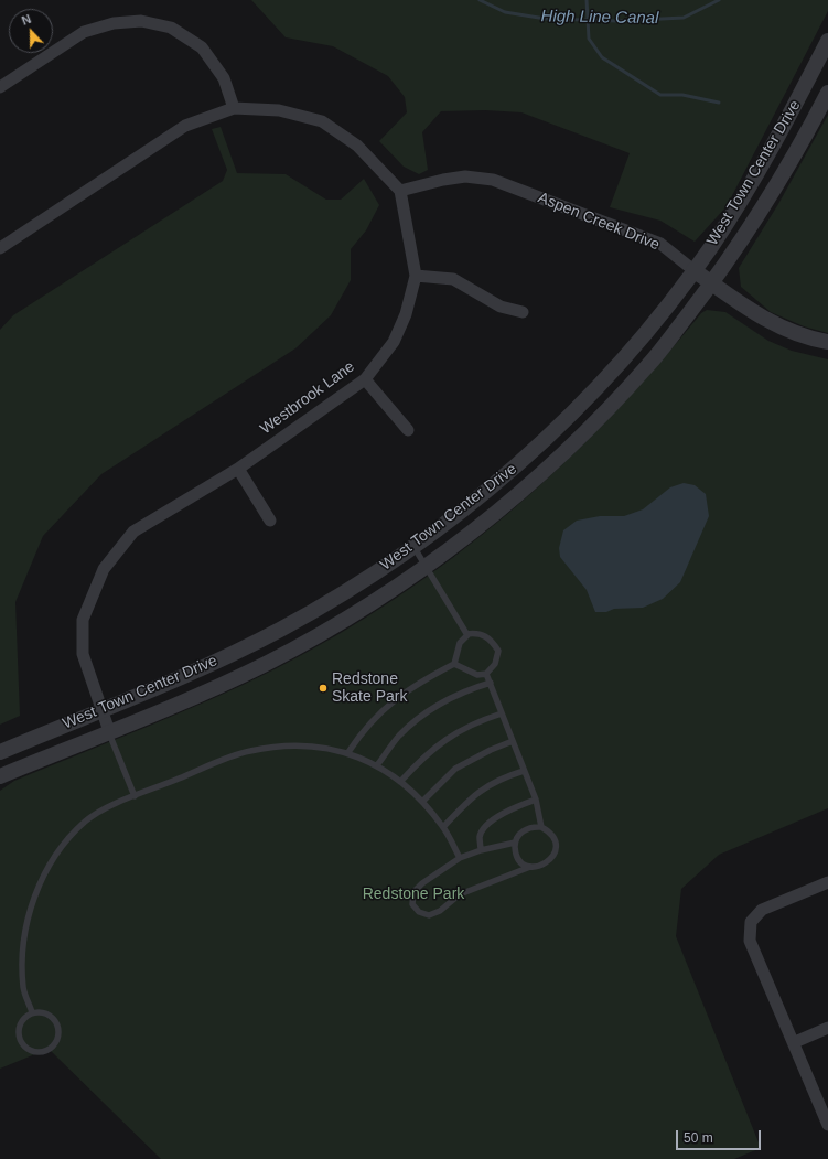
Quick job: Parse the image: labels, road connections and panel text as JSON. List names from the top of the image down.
{
  "streets": {
    "street": ["West Town Center Drive", "Aspen Creek Drive", "Westbrook Lane"]
  },
  "crossings": [
    ["West Town Center Drive", "Aspen Creek Drive"],
    ["West Town Center Drive", "Westbrook Lane"],
    ["Aspen Creek Drive", "Westbrook Lane"]
  ],
  "water": ["High Line Canal"],
  "parks": ["Redstone Park"],
  "places": ["Redstone Skate Park"],
  "scale_bar": "50 m",
  "north": "top"
}
